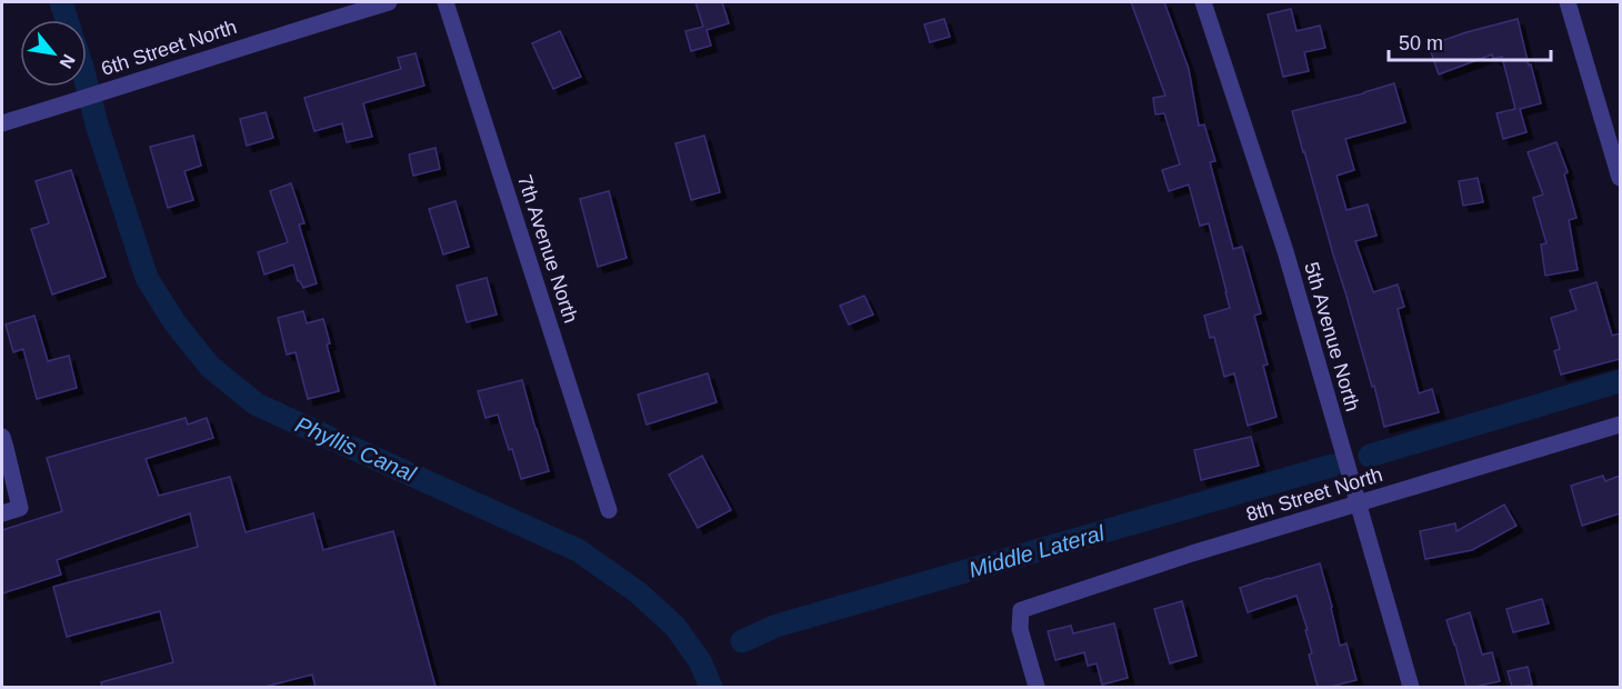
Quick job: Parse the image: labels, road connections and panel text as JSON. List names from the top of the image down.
{
  "streets": {
    "street": [
      "6th Street North",
      "7th Avenue North",
      "5th Avenue North",
      "8th Street North"
    ]
  },
  "crossings": [
    ["5th Avenue North", "8th Street North"]
  ],
  "water": ["Phyllis Canal", "Middle Lateral"],
  "scale_bar": "50 m",
  "north": "bottom right"
}
